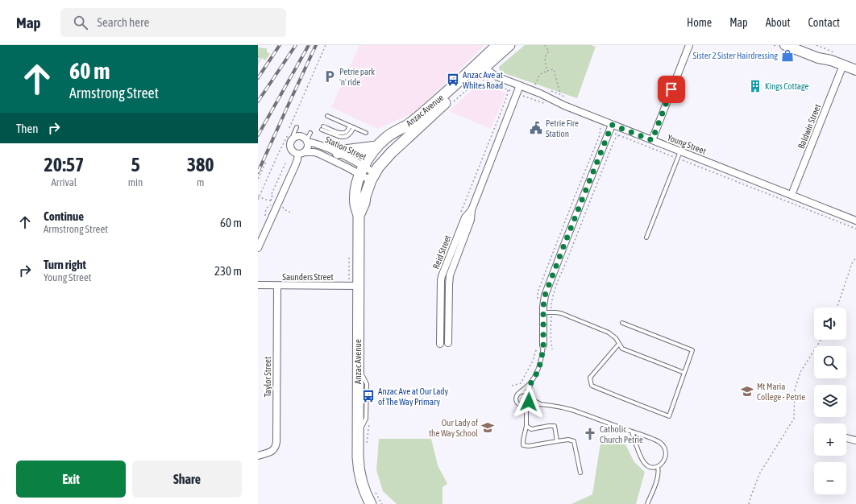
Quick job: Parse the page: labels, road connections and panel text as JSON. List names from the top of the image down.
{
  "streets": {
    "highway": ["Anzac Avenue"],
    "street": [
      "Baldwin Street",
      "Young Street",
      "Station Street",
      "Reid Street",
      "Saunders Street",
      "Taylor Street"
    ]
  },
  "crossings": [
    ["Anzac Avenue", "Young Street"],
    ["Anzac Avenue", "Station Street"],
    ["Anzac Avenue", "Saunders Street"],
    ["Baldwin Street", "Young Street"],
    ["Young Street", "Reid Street"],
    ["Saunders Street", "Taylor Street"]
  ],
  "places": {
    "shop": ["Sister 2 Sister Hairdressing"],
    "parking": ["Petrie park 'n' ride"],
    "bus stop": ["Anzac Ave at Whites Road", "Anzac Ave at Our Lady of The Way Primary"],
    "building": ["Kings Cottage"],
    "public building": ["Petrie Fire Station"],
    "school or university": ["Mt Maria College - Petrie", "Our Lady of the Way School"],
    "church": ["Catholic Church Petrie"]
  },
  "page": {
    "header": "Map",
    "search": "Search here",
    "nav": [
      "Home",
      "Map",
      "About",
      "Contact"
    ],
    "turn": ["60 m", "Armstrong Street"],
    "then": "Then",
    "eta": [
      "20:57",
      "Arrival",
      "5",
      "min",
      "380",
      "m"
    ],
    "list": [
      {
        "name": "Continue",
        "note": "Armstrong Street",
        "value": "60 m"
      },
      {
        "name": "Turn right",
        "note": "Young Street",
        "value": "230 m"
      }
    ],
    "map_buttons": ["+", "−"],
    "buttons": ["Exit", "Share"]
  }
}
